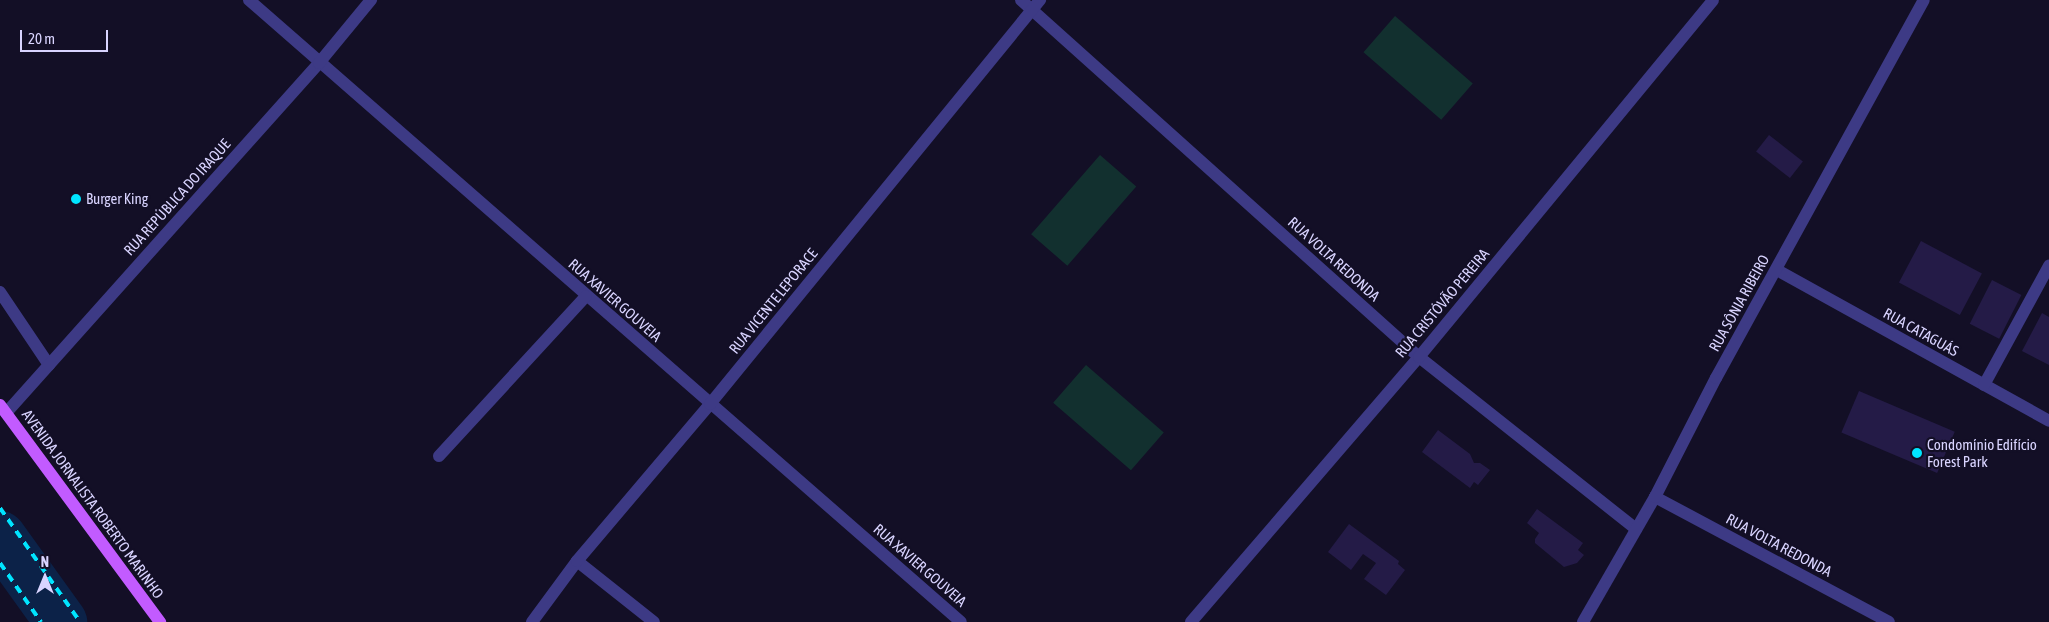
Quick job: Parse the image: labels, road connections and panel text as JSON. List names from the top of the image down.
{
  "streets": {
    "main road": ["AVENIDA JORNALISTA ROBERTO MARINHO"],
    "street": [
      "RUA REPÚBLICA DO IRAQUE",
      "RUA VOLTA REDONDA",
      "RUA XAVIER GOUVEIA",
      "RUA VICENTE LEPORACE",
      "RUA CRISTÓVÃO PEREIRA",
      "RUA SÔNIA RIBEIRO",
      "RUA CATAGUÁS"
    ]
  },
  "crossings": [
    ["RUA REPÚBLICA DO IRAQUE", "RUA XAVIER GOUVEIA"],
    ["RUA REPÚBLICA DO IRAQUE", "AVENIDA JORNALISTA ROBERTO MARINHO"],
    ["RUA VOLTA REDONDA", "RUA VICENTE LEPORACE"],
    ["RUA VOLTA REDONDA", "RUA CRISTÓVÃO PEREIRA"],
    ["RUA VOLTA REDONDA", "RUA SÔNIA RIBEIRO"],
    ["RUA XAVIER GOUVEIA", "RUA VICENTE LEPORACE"],
    ["RUA SÔNIA RIBEIRO", "RUA CATAGUÁS"]
  ],
  "places": ["Burger King", "Condomínio Edifício Forest Park"],
  "scale_bar": "20 m",
  "north": "top"
}
